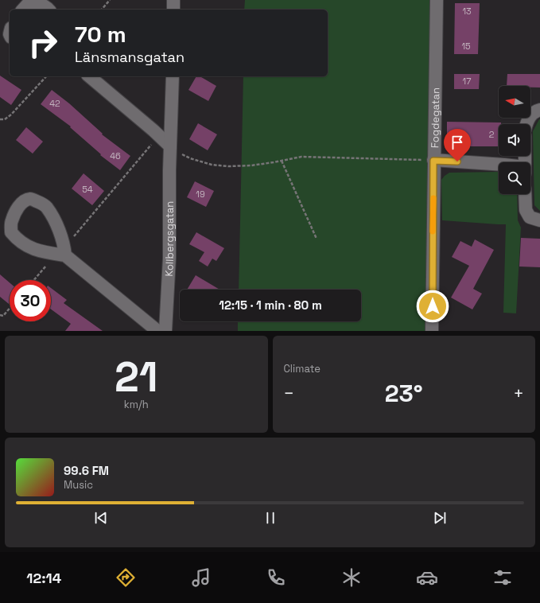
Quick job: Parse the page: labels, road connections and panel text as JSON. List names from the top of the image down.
{
  "streets": {
    "street": ["Fogdegatan", "Kollbergsgatan"]
  },
  "house_numbers": [
    "13",
    "15",
    "17",
    "42",
    "2",
    "46",
    "54",
    "19"
  ],
  "north": "left",
  "page": {
    "turn": ["70 m", "Länsmansgatan"],
    "limit": "30",
    "trip": "12:15 · 1 min · 80 m",
    "tile": [
      ["21", "km/h"],
      "Climate"
    ],
    "heat": ["−", "23°", "+"],
    "song": ["99.6 FM", "Music"],
    "tabs": "12:14"
  }
}
